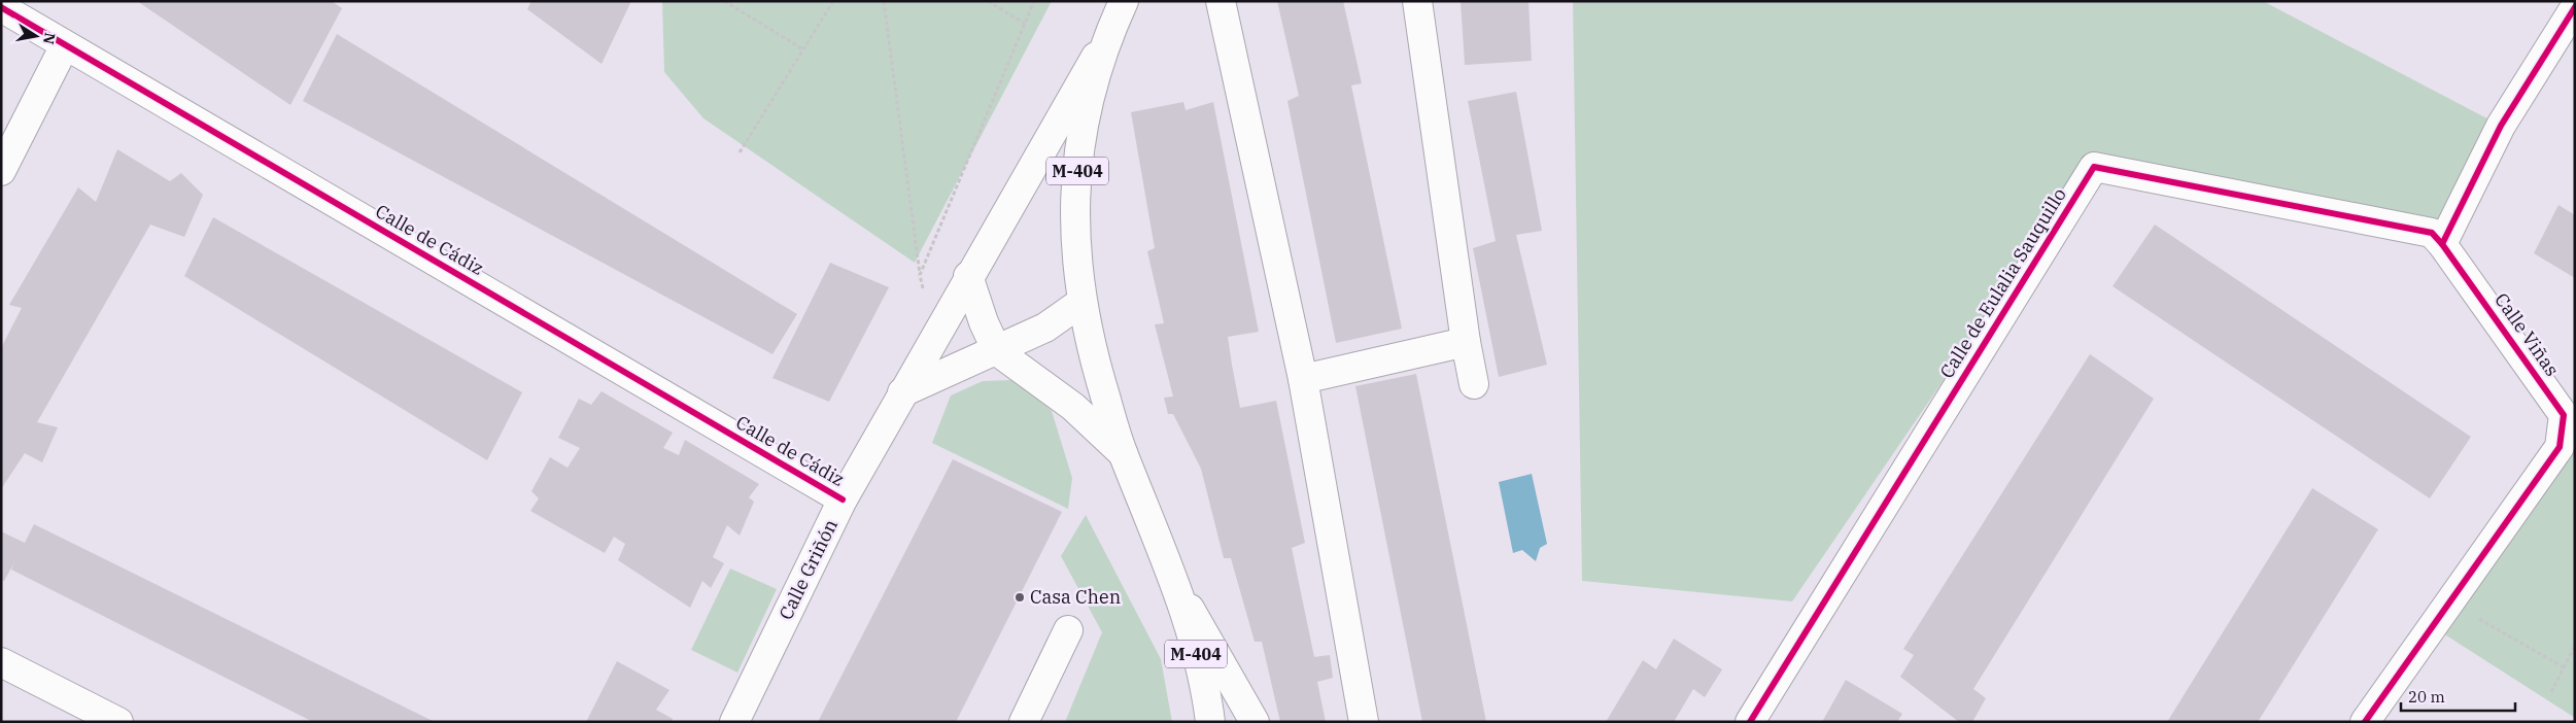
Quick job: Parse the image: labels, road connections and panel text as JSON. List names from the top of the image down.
{
  "streets": {
    "street": [
      "M-404",
      "Calle de Cádiz",
      "Calle de Eulalia Sauquillo",
      "Calle Viñas",
      "Calle Griñón"
    ]
  },
  "crossings": [
    ["M-404", "Calle Griñón"],
    ["Calle de Cádiz", "Calle Griñón"],
    ["Calle de Eulalia Sauquillo", "Calle Viñas"]
  ],
  "places": ["Casa Chen"],
  "scale_bar": "20 m",
  "north": "right"
}
